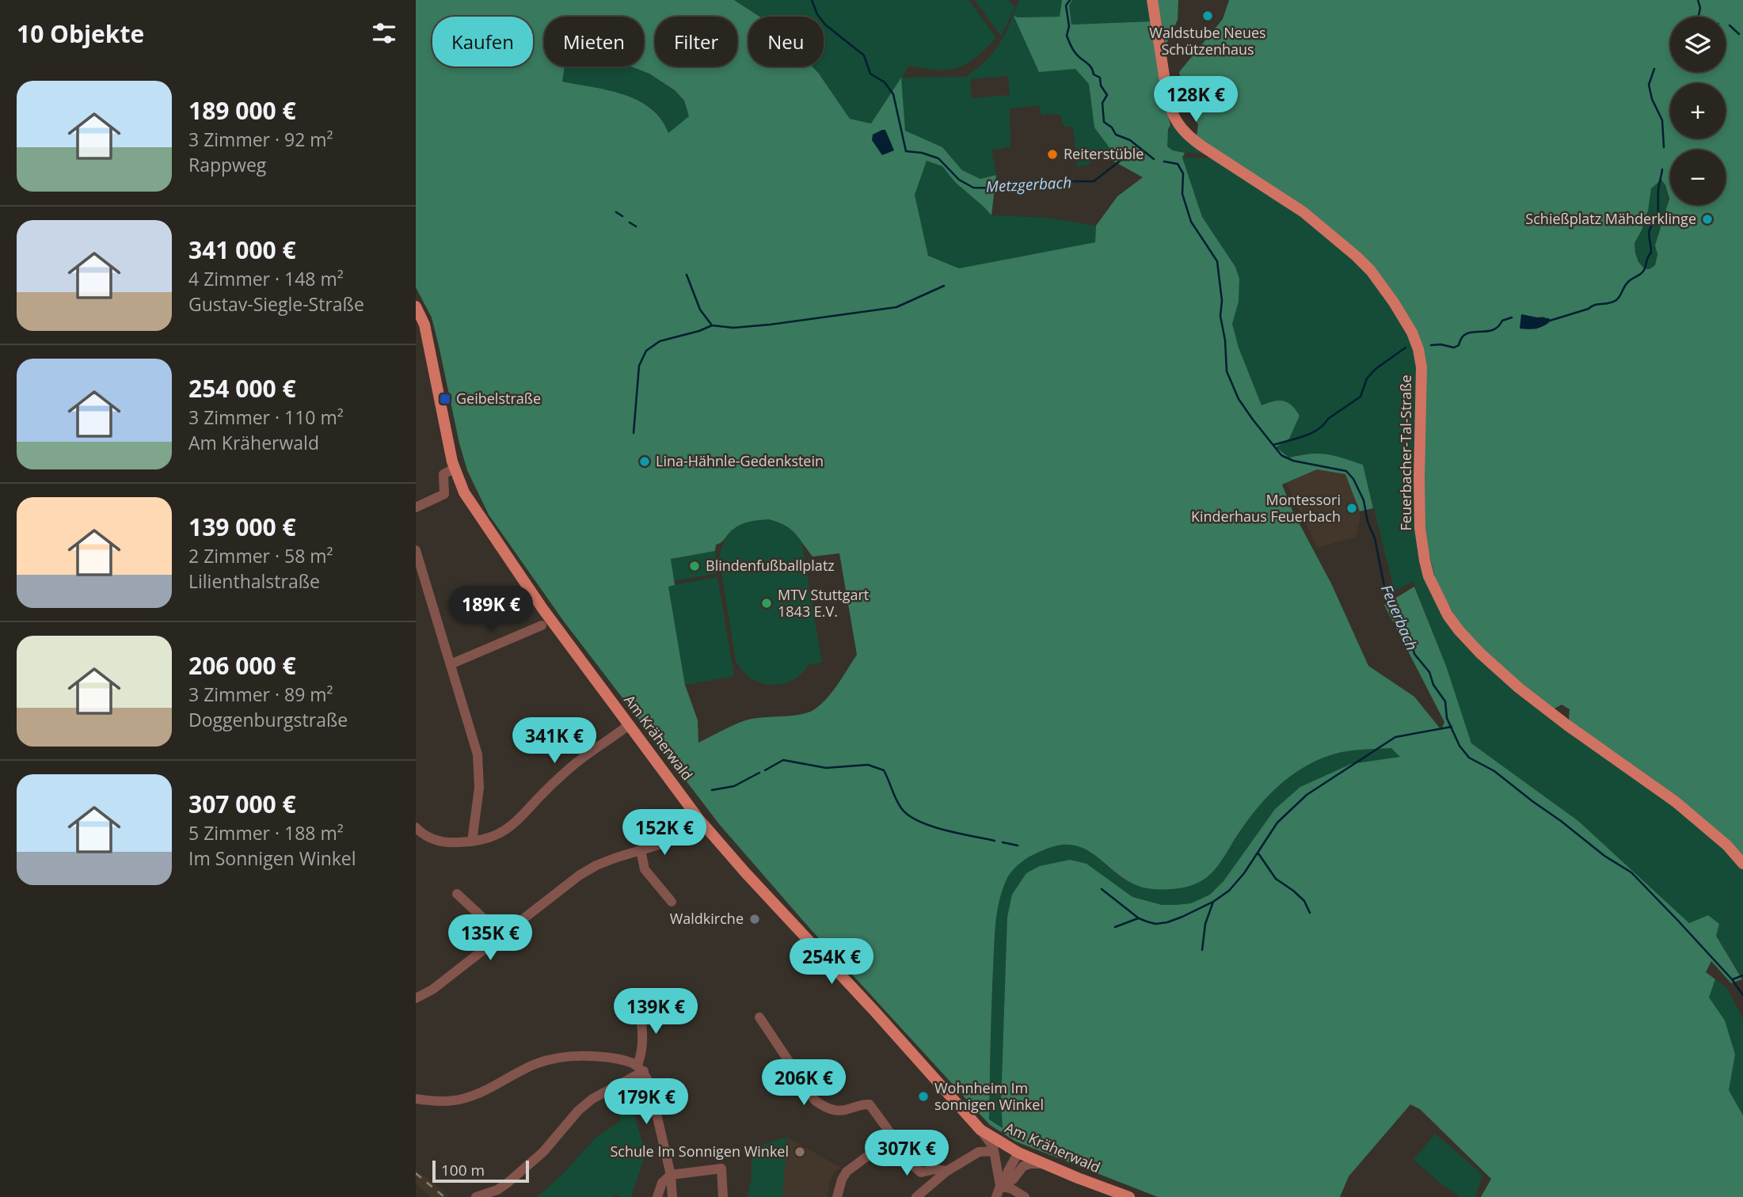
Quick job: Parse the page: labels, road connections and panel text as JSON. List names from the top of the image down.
{
  "streets": {
    "main road": ["Feuerbacher-Tal-Straße", "Am Kräherwald"]
  },
  "water": ["Metzgerbach", "Feuerbach"],
  "places": {
    "other": [
      "Waldstube Neues Schützenhaus",
      "Reiterstüble",
      "Schießplatz Mähderklinge",
      "Lina-Hähnle-Gedenkstein",
      "Montessori Kinderhaus Feuerbach",
      "Blindenfußballplatz",
      "MTV Stuttgart 1843 E.V.",
      "Waldkirche",
      "Wohnheim Im sonnigen Winkel",
      "Schule Im Sonnigen Winkel"
    ],
    "transit": ["Geibelstraße"]
  },
  "scale_bar": "100 m",
  "page": {
    "heading": "10 Objekte",
    "map_buttons": ["+", "−"],
    "chip": [
      "Kaufen",
      "Mieten",
      "Filter",
      "Neu"
    ],
    "list": [
      {
        "name": "189 000 €",
        "note": "3 Zimmer · 92 m² · Rappweg"
      },
      {
        "name": "341 000 €",
        "note": "4 Zimmer · 148 m² · Gustav-Siegle-Straße"
      },
      {
        "name": "254 000 €",
        "note": "3 Zimmer · 110 m² · Am Kräherwald"
      },
      {
        "name": "139 000 €",
        "note": "2 Zimmer · 58 m² · Lilienthalstraße"
      },
      {
        "name": "206 000 €",
        "note": "3 Zimmer · 89 m² · Doggenburgstraße"
      },
      {
        "name": "307 000 €",
        "note": "5 Zimmer · 188 m² · Im Sonnigen Winkel"
      }
    ],
    "price": [
      "128K €",
      "189K €",
      "341K €",
      "152K €",
      "135K €",
      "254K €",
      "139K €",
      "206K €",
      "179K €",
      "307K €"
    ],
    "scale": "100 m"
  }
}
